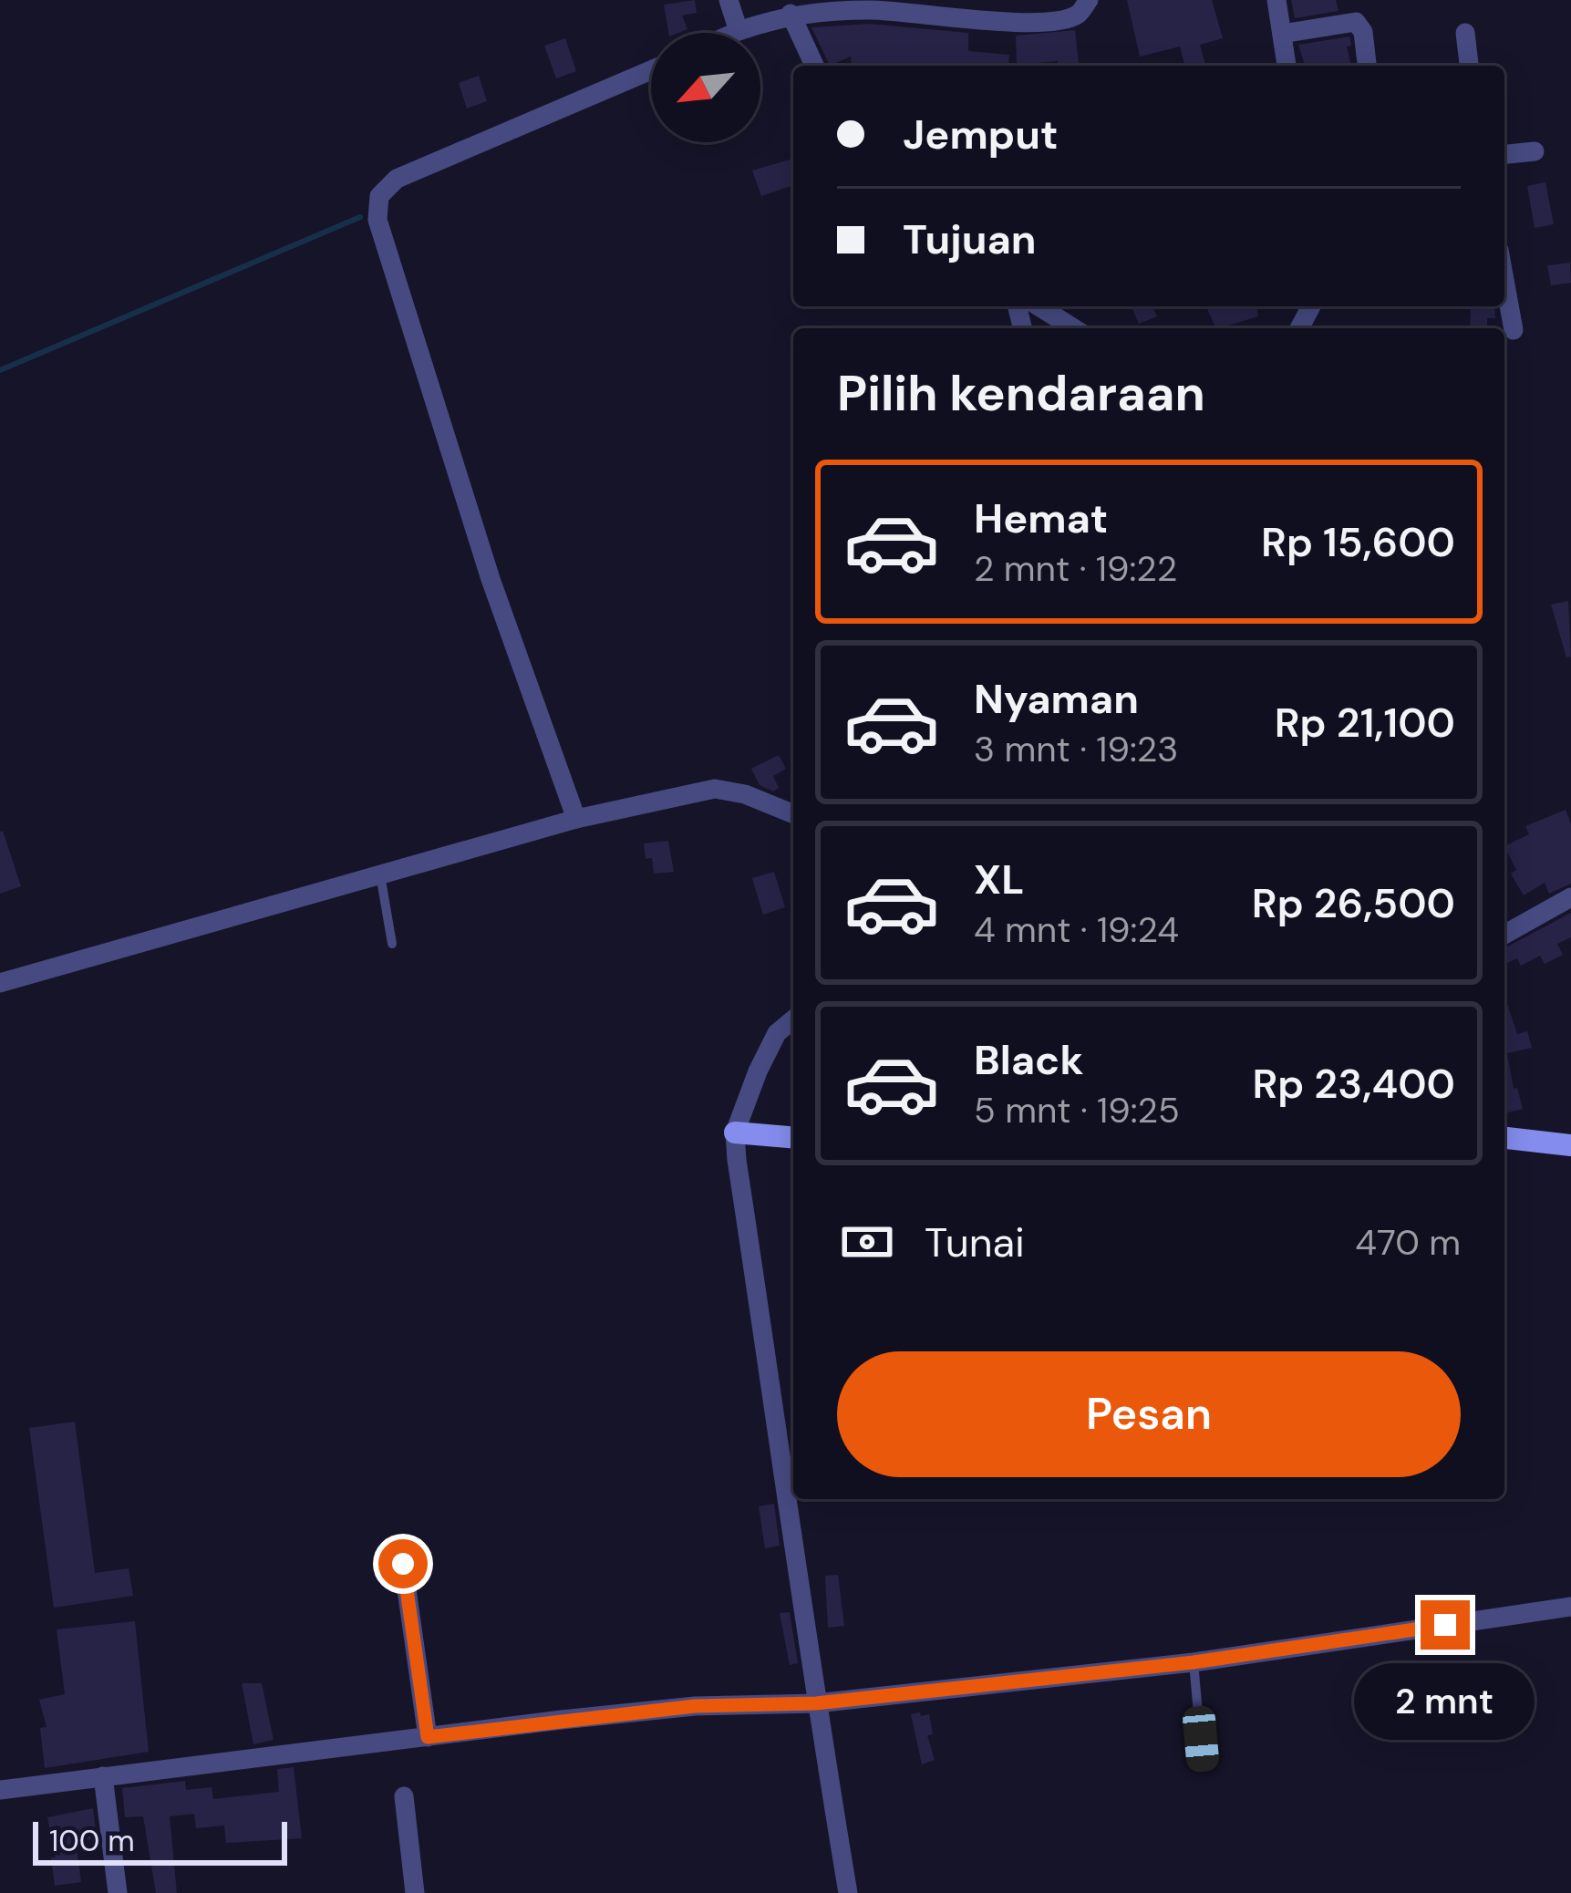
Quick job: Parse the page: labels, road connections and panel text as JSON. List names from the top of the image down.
{
  "scale_bar": "100 m",
  "north": "bottom left",
  "page": {
    "banner": ["Jemput", "Tujuan"],
    "heading": "Pilih kendaraan",
    "list": [
      {
        "name": "Hemat",
        "note": "2 mnt · 19:22",
        "value": "Rp 15,600"
      },
      {
        "name": "Nyaman",
        "note": "3 mnt · 19:23",
        "value": "Rp 21,100"
      },
      {
        "name": "XL",
        "note": "4 mnt · 19:24",
        "value": "Rp 26,500"
      },
      {
        "name": "Black",
        "note": "5 mnt · 19:25",
        "value": "Rp 23,400"
      }
    ],
    "pay": ["Tunai", "470 m"],
    "buttons": "Pesan",
    "bubble": "2 mnt",
    "scale": "100 m"
  }
}
